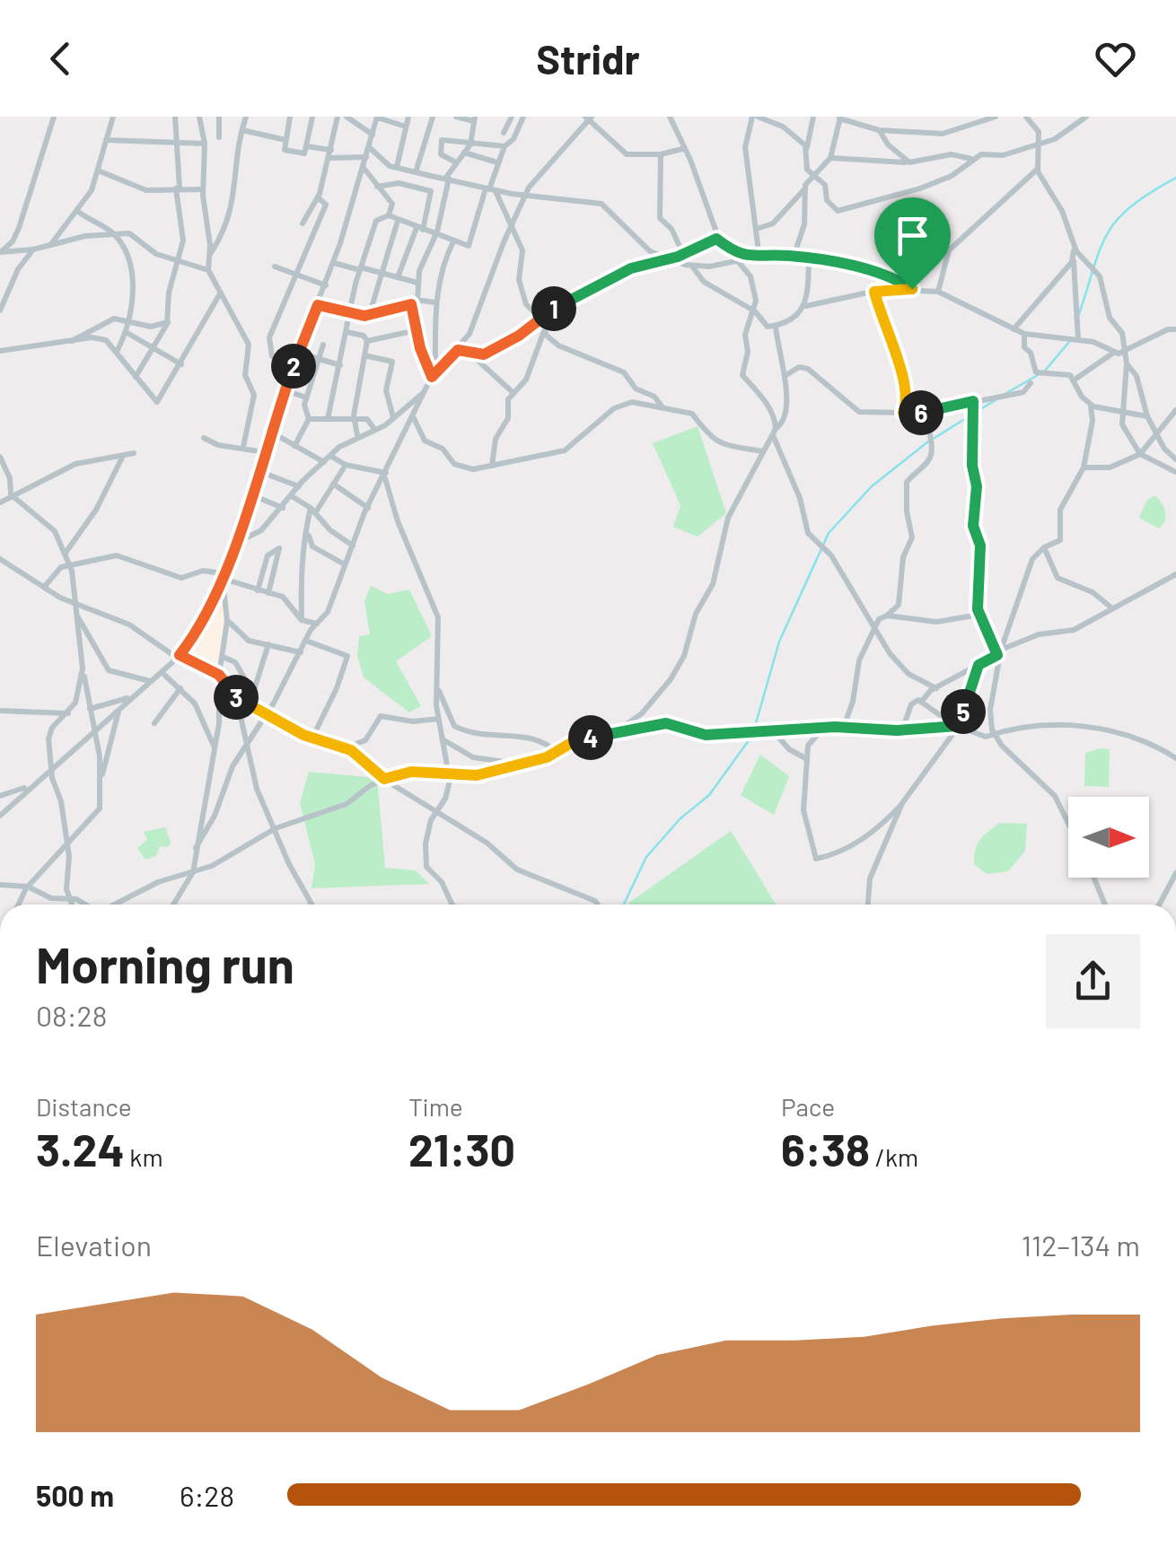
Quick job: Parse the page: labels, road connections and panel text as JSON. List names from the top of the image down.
{
  "north": "right",
  "page": {
    "header": "Stridr",
    "pins": [
      "1",
      "2",
      "6",
      "3",
      "5",
      "4"
    ],
    "heading": ["Morning run", "08:28"],
    "stats": [
      ["Distance", "3.24 km"],
      ["Time", "21:30"],
      ["Pace", "6:38 /km"]
    ],
    "chart": ["Elevation", "112–134 m"],
    "list": [
      {
        "name": "500 m",
        "note": "6:28"
      }
    ]
  }
}
